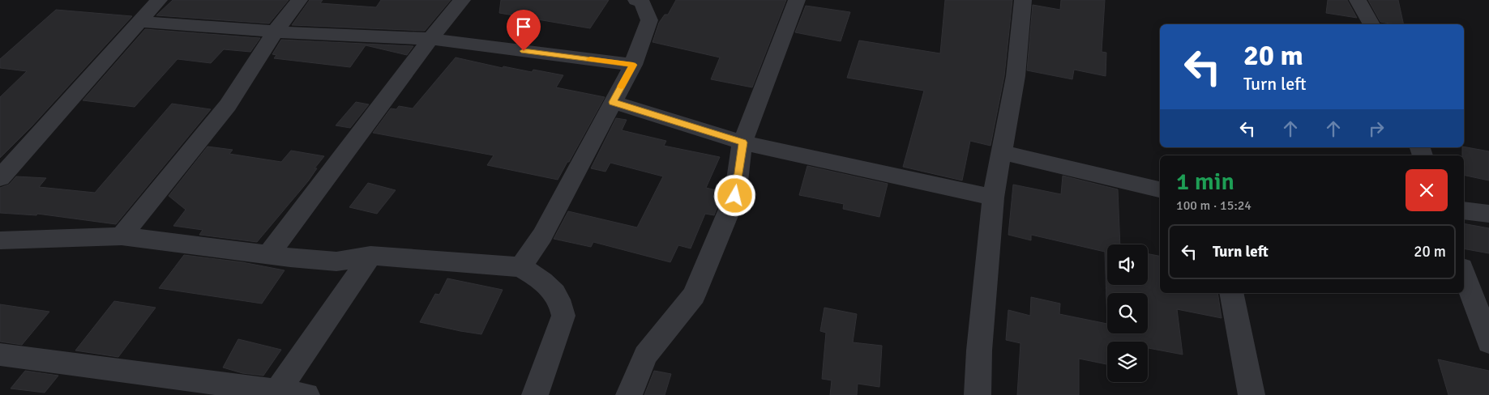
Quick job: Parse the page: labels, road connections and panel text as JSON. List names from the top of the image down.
{
  "page": {
    "turn": ["20 m", "Turn left"],
    "heading": ["1 min", "100 m · 15:24"],
    "list": [
      {
        "name": "Turn left",
        "value": "20 m"
      }
    ]
  }
}
